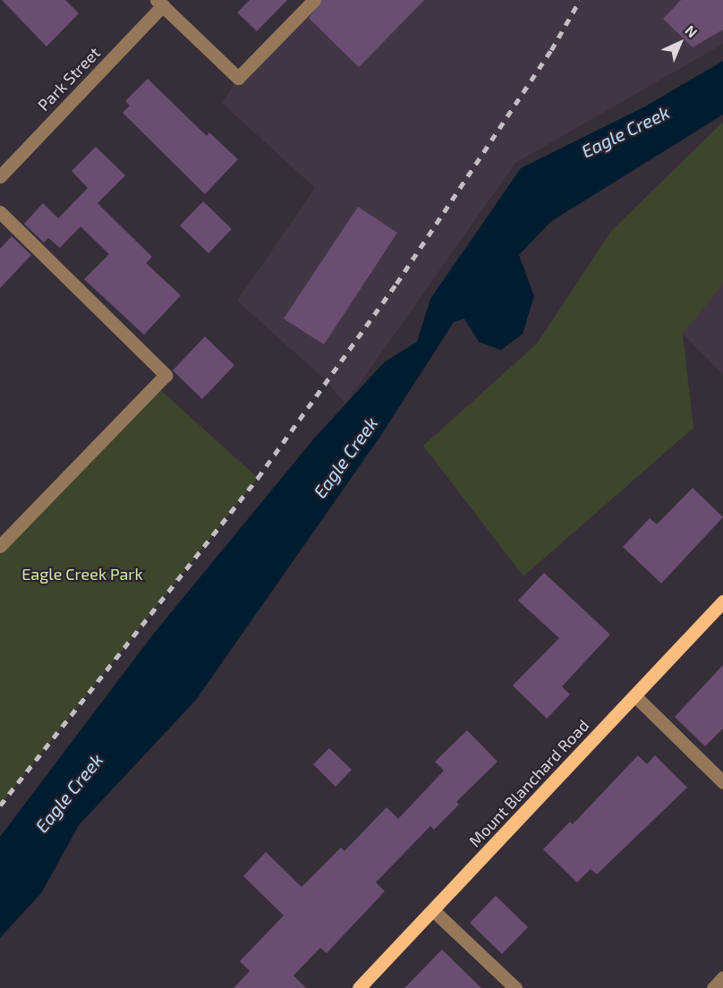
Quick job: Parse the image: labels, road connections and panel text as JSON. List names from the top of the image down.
{
  "streets": {
    "main road": ["Mount Blanchard Road"],
    "street": ["Park Street"]
  },
  "water": ["Eagle Creek"],
  "parks": ["Eagle Creek Park"],
  "north": "top right"
}
